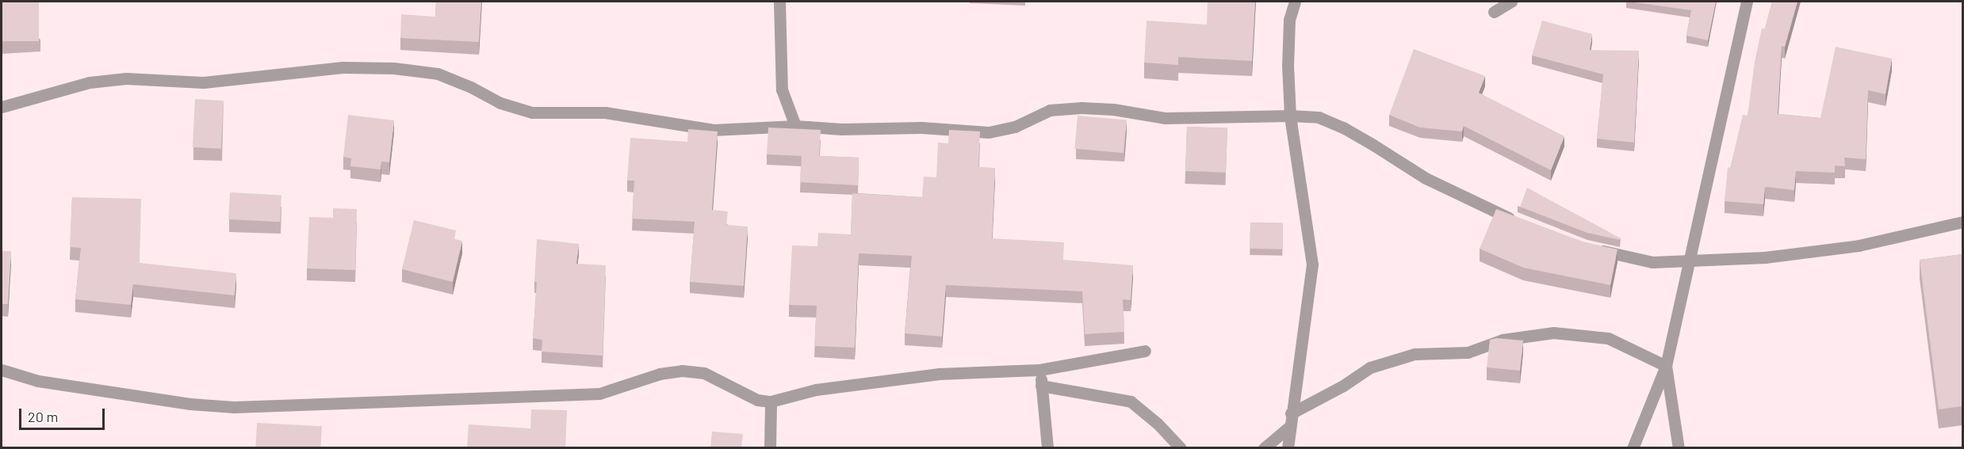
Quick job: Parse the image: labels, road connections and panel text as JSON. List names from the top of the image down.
{
  "scale_bar": "20 m"
}
